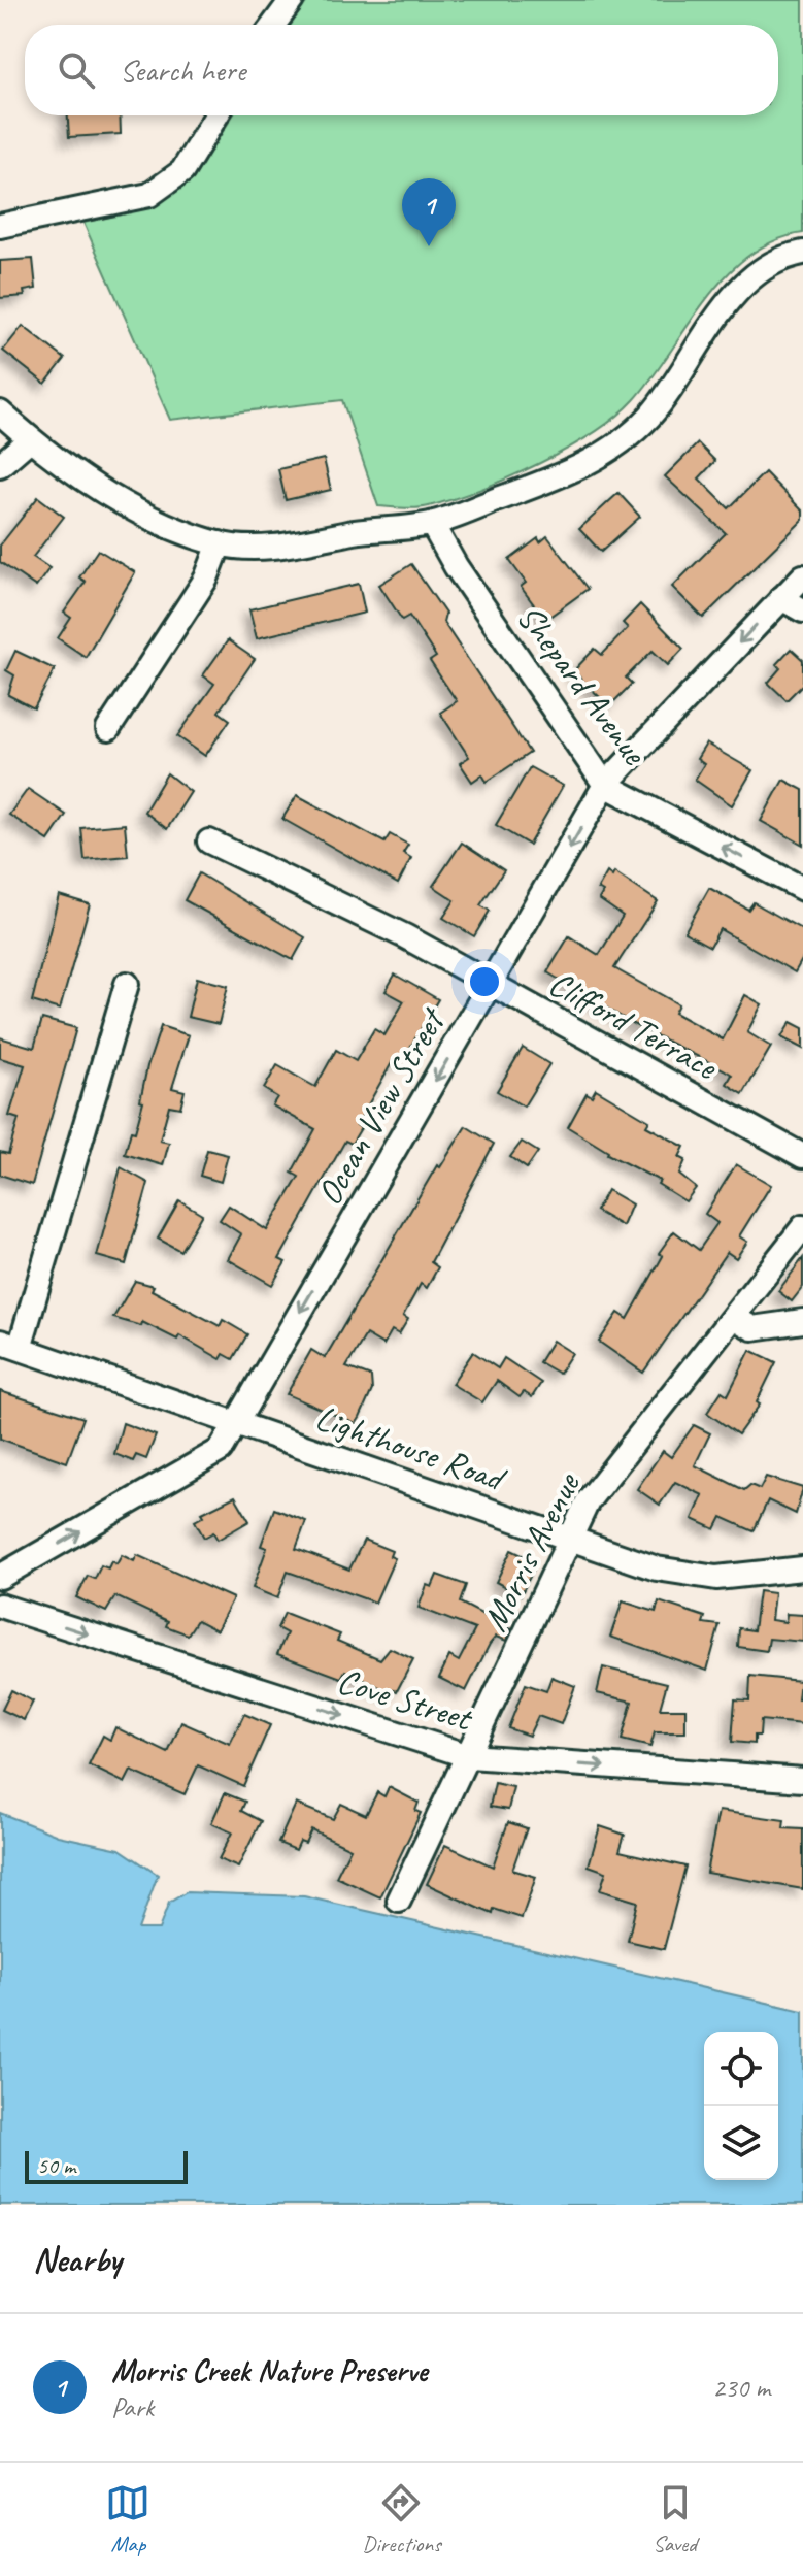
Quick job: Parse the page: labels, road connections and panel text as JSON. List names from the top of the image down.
{
  "streets": {
    "street": [
      "Shepard Avenue",
      "Clifford Terrace",
      "Ocean View Street",
      "Lighthouse Road",
      "Morris Avenue",
      "Cove Street"
    ]
  },
  "crossings": [
    ["Shepard Avenue", "Ocean View Street"],
    ["Clifford Terrace", "Ocean View Street"],
    ["Ocean View Street", "Lighthouse Road"],
    ["Lighthouse Road", "Morris Avenue"],
    ["Morris Avenue", "Cove Street"]
  ],
  "one_way": ["Shepard Avenue", "Cove Street"],
  "scale_bar": "50 m",
  "page": {
    "search": "Search here",
    "pins": "1",
    "scale": "50 m",
    "heading": "Nearby",
    "list": [
      {
        "mark": "1",
        "name": "Morris Creek Nature Preserve",
        "note": "Park",
        "value": "230 m"
      }
    ],
    "nav": ["Map", "Directions", "Saved"]
  }
}
